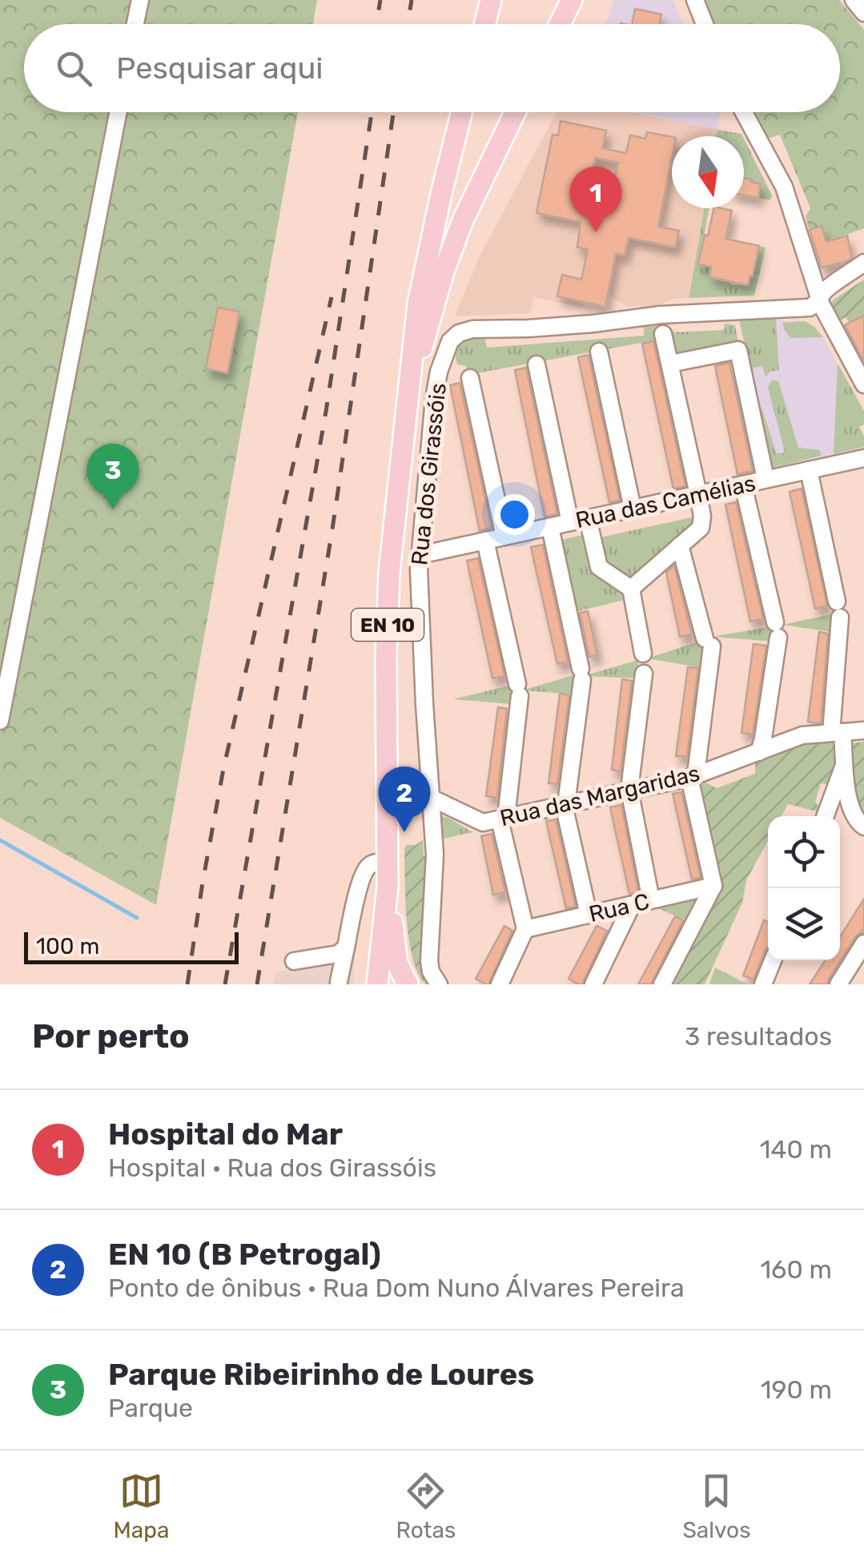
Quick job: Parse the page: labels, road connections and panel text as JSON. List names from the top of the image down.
{
  "streets": {
    "main road": ["EN 10"],
    "street": [
      "Rua dos Girassóis",
      "Rua das Camélias",
      "Rua das Margaridas",
      "Rua C"
    ]
  },
  "crossings": [
    ["Rua dos Girassóis", "Rua das Camélias"],
    ["Rua dos Girassóis", "Rua das Margaridas"]
  ],
  "scale_bar": "100 m",
  "north": "bottom",
  "page": {
    "search": "Pesquisar aqui",
    "pins": ["1", "3", "2"],
    "scale": "100 m",
    "heading": ["Por perto", "3 resultados"],
    "list": [
      {
        "mark": "1",
        "name": "Hospital do Mar",
        "note": "Hospital · Rua dos Girassóis",
        "value": "140 m"
      },
      {
        "mark": "2",
        "name": "EN 10 (B Petrogal)",
        "note": "Ponto de ônibus · Rua Dom Nuno Álvares Pereira",
        "value": "160 m"
      },
      {
        "mark": "3",
        "name": "Parque Ribeirinho de Loures",
        "note": "Parque",
        "value": "190 m"
      }
    ],
    "nav": ["Mapa", "Rotas", "Salvos"]
  }
}
